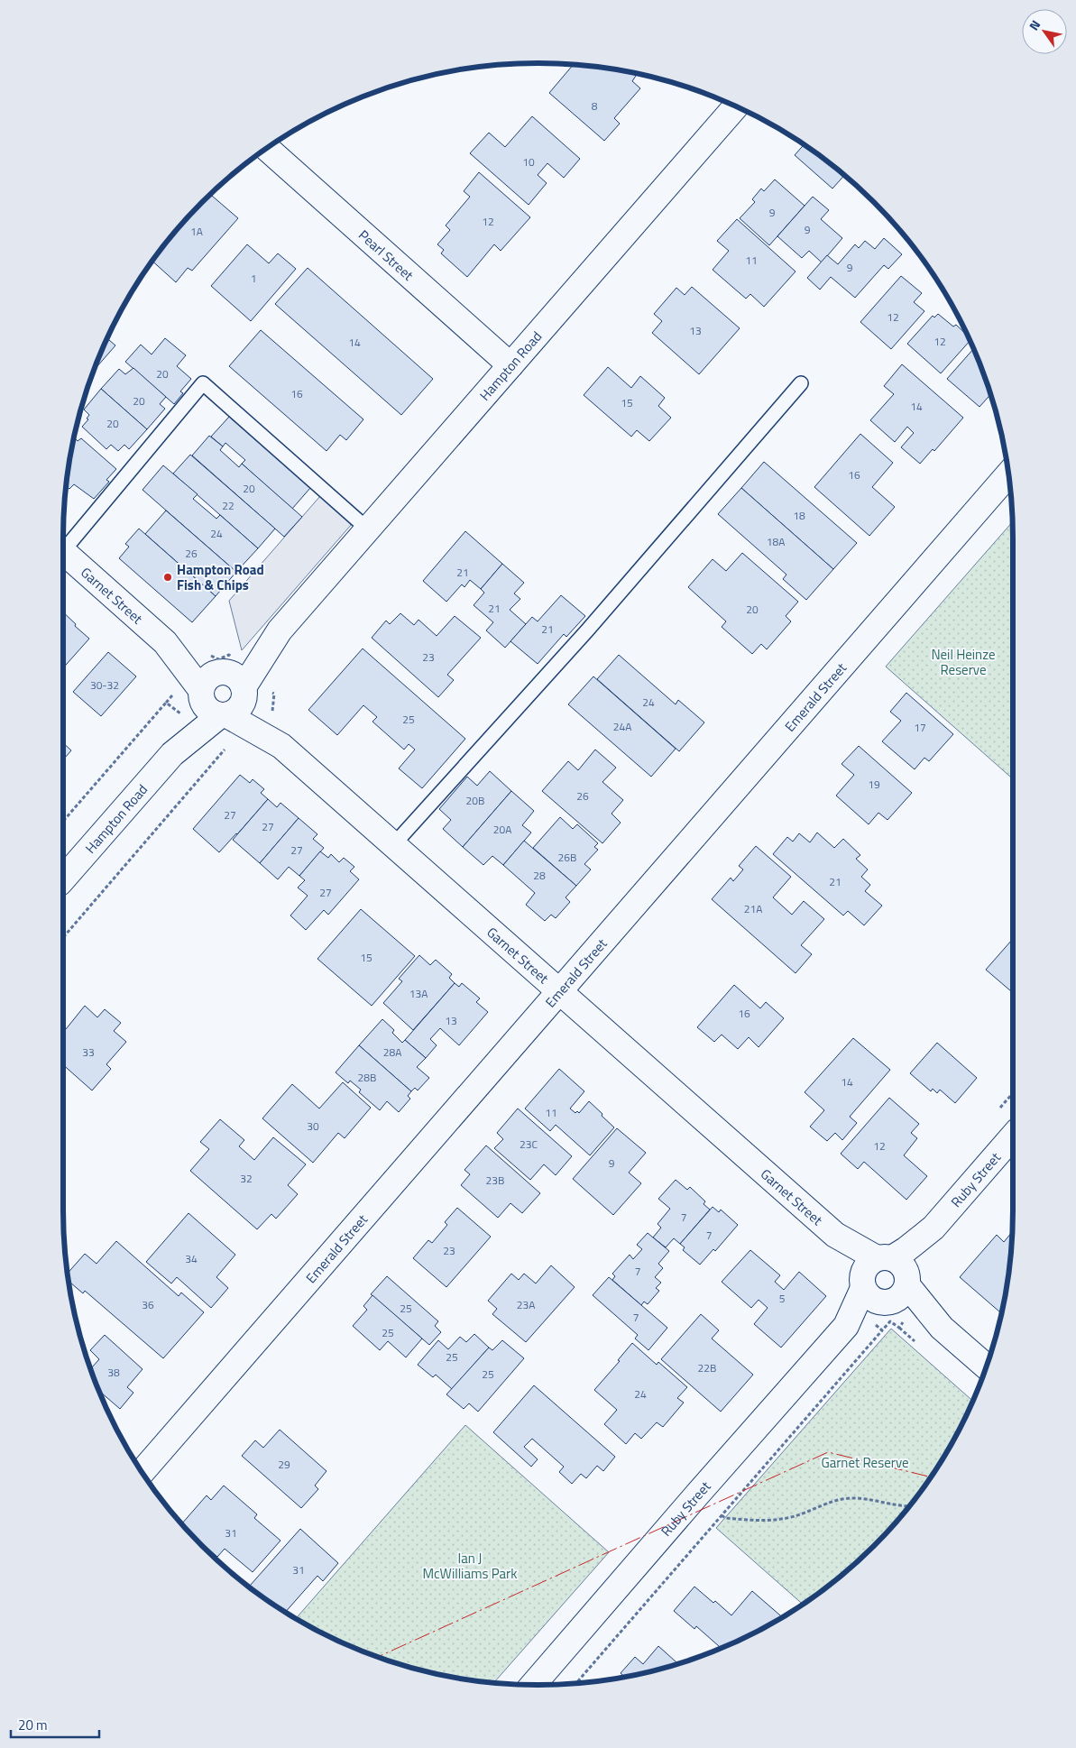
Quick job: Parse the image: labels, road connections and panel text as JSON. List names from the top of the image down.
{
  "streets": {
    "street": [
      "Pearl Street",
      "Hampton Road",
      "Garnet Street",
      "Emerald Street",
      "Ruby Street"
    ]
  },
  "crossings": [
    ["Pearl Street", "Hampton Road"],
    ["Hampton Road", "Garnet Street"],
    ["Garnet Street", "Emerald Street"],
    ["Garnet Street", "Ruby Street"]
  ],
  "parks": ["Neil Heinze Reserve", "Garnet Reserve", "Ian J McWilliams Park"],
  "places": ["Hampton Road Fish & Chips"],
  "house_numbers": [
    "8",
    "10",
    "9",
    "12",
    "9",
    "1A",
    "11",
    "9",
    "1",
    "12",
    "13",
    "12",
    "14",
    "20",
    "16",
    "20",
    "15",
    "14",
    "20",
    "16",
    "20",
    "22",
    "18",
    "24",
    "18A",
    "26",
    "21",
    "21",
    "20",
    "21",
    "23",
    "30-32",
    "24",
    "25",
    "24A",
    "17",
    "19",
    "26",
    "20B",
    "27",
    "27",
    "20A",
    "27",
    "26B",
    "28",
    "21",
    "27",
    "21A",
    "15",
    "13A",
    "16",
    "13",
    "33",
    "28A",
    "28B",
    "14",
    "11",
    "30",
    "23C",
    "12",
    "9",
    "32",
    "23B",
    "7",
    "7",
    "23",
    "34",
    "7",
    "5",
    "36",
    "23A",
    "25",
    "7",
    "25",
    "25",
    "22B",
    "38",
    "25",
    "24",
    "29",
    "31",
    "31"
  ],
  "scale_bar": "20 m",
  "north": "top left"
}
